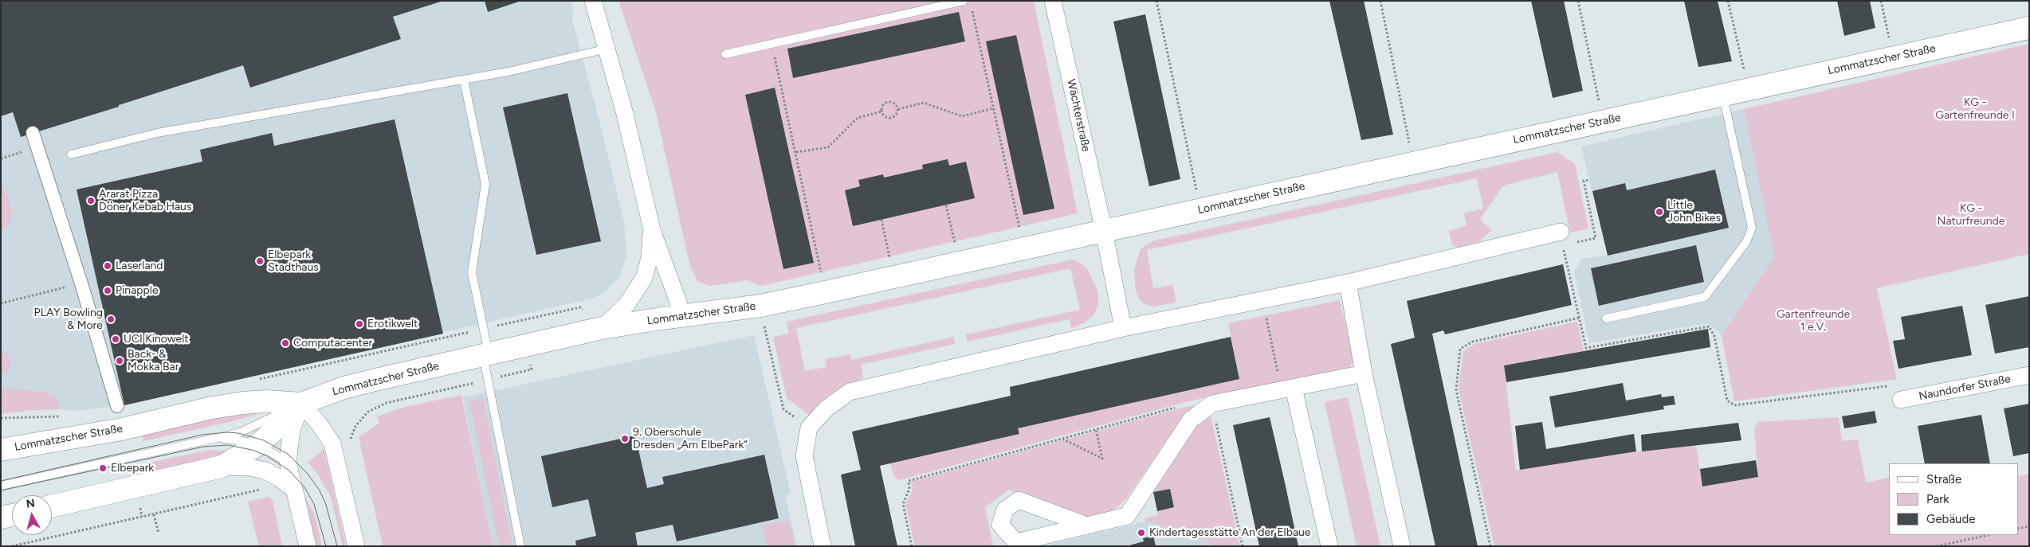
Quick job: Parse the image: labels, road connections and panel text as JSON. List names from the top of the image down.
{
  "streets": {
    "main road": ["Lommatzscher Straße"],
    "street": ["Wächterstraße", "Naundorfer Straße"]
  },
  "crossings": [
    ["Lommatzscher Straße", "Wächterstraße"]
  ],
  "parks": ["KG - Gartenfreunde I", "KG - Naturfreunde", "Gartenfreunde 1 e.V."],
  "places": [
    "Ararat Pizza Döner Kebab Haus",
    "Little John Bikes",
    "Elbepark Stadthaus",
    "Laserland",
    "Pinapple",
    "PLAY Bowling & More",
    "Erotikwelt",
    "UCI Kinowelt",
    "Computacenter",
    "Back- & Mokka Bar",
    "9. Oberschule Dresden „Am ElbePark“",
    "Elbepark",
    "Kindertagesstätte An der Elbaue"
  ],
  "legend": ["Straße", "Park", "Gebäude"],
  "north": "top"
}
